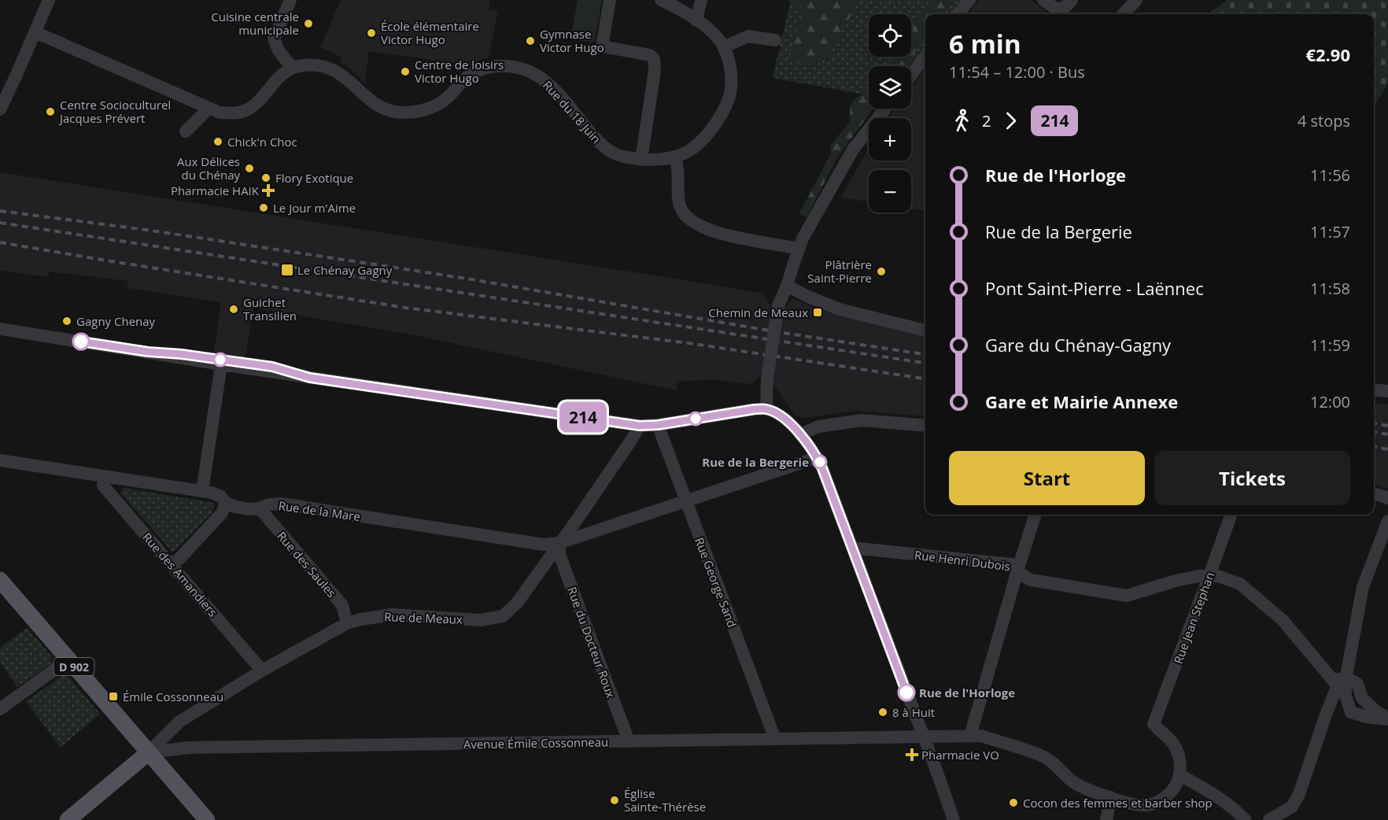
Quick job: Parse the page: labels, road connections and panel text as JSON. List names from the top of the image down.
{
  "streets": {
    "main road": ["D 902"],
    "street": [
      "Rue du 18 Juin",
      "Rue de la Mare",
      "Rue Henri Dubois",
      "Rue des Saules",
      "Rue des Amandiers",
      "Rue George Sand",
      "Rue de Meaux",
      "Rue Jean Stephan",
      "Rue du Docteur Roux",
      "Avenue Émile Cossonneau"
    ]
  },
  "crossings": [
    ["Rue de la Mare", "Rue des Saules"],
    ["Rue de la Mare", "Rue des Amandiers"],
    ["Rue de la Mare", "Rue de Meaux"],
    ["Rue de la Mare", "Rue du Docteur Roux"],
    ["Rue Henri Dubois", "Rue Jean Stephan"],
    ["Rue des Saules", "Rue de Meaux"],
    ["Rue des Amandiers", "Rue de Meaux"],
    ["Rue George Sand", "Avenue Émile Cossonneau"],
    ["Rue de Meaux", "Rue du Docteur Roux"],
    ["Rue de Meaux", "D 902"],
    ["Rue de Meaux", "Avenue Émile Cossonneau"],
    ["Rue Jean Stephan", "Avenue Émile Cossonneau"],
    ["Rue du Docteur Roux", "Avenue Émile Cossonneau"],
    ["D 902", "Avenue Émile Cossonneau"]
  ],
  "places": {
    "other": [
      "Cuisine centrale municipale",
      "École élémentaire Victor Hugo",
      "Gymnase Victor Hugo",
      "Centre de loisirs Victor Hugo",
      "Centre Socioculturel Jacques Prévert",
      "Chick'n Choc",
      "Aux Délices du Chénay",
      "Flory Exotique",
      "Le Jour m'Aime",
      "Plâtrière Saint-Pierre",
      "Guichet Transilien",
      "Gagny Chenay",
      "Rue de la Bergerie",
      "Rue de l'Horloge",
      "8 à Huit",
      "Église Sainte-Thérèse",
      "Cocon des femmes et barber shop"
    ],
    "health": ["Pharmacie HAIK", "Pharmacie VO"],
    "transit": ["Le Chénay Gagny", "Chemin de Meaux", "Émile Cossonneau"]
  },
  "lines": ["bus line 214"],
  "page": {
    "on_map": "214",
    "map_buttons": ["+", "−"],
    "heading": ["6 min", "11:54 – 12:00 · Bus", "€2.90"],
    "legs": ["2", "214", "4 stops"],
    "list": [
      {
        "name": "Rue de l'Horloge",
        "value": "11:56"
      },
      {
        "name": "Rue de la Bergerie",
        "value": "11:57"
      },
      {
        "name": "Pont Saint-Pierre - Laënnec",
        "value": "11:58"
      },
      {
        "name": "Gare du Chénay-Gagny",
        "value": "11:59"
      },
      {
        "name": "Gare et Mairie Annexe",
        "value": "12:00"
      }
    ],
    "buttons": ["Start", "Tickets"]
  }
}
